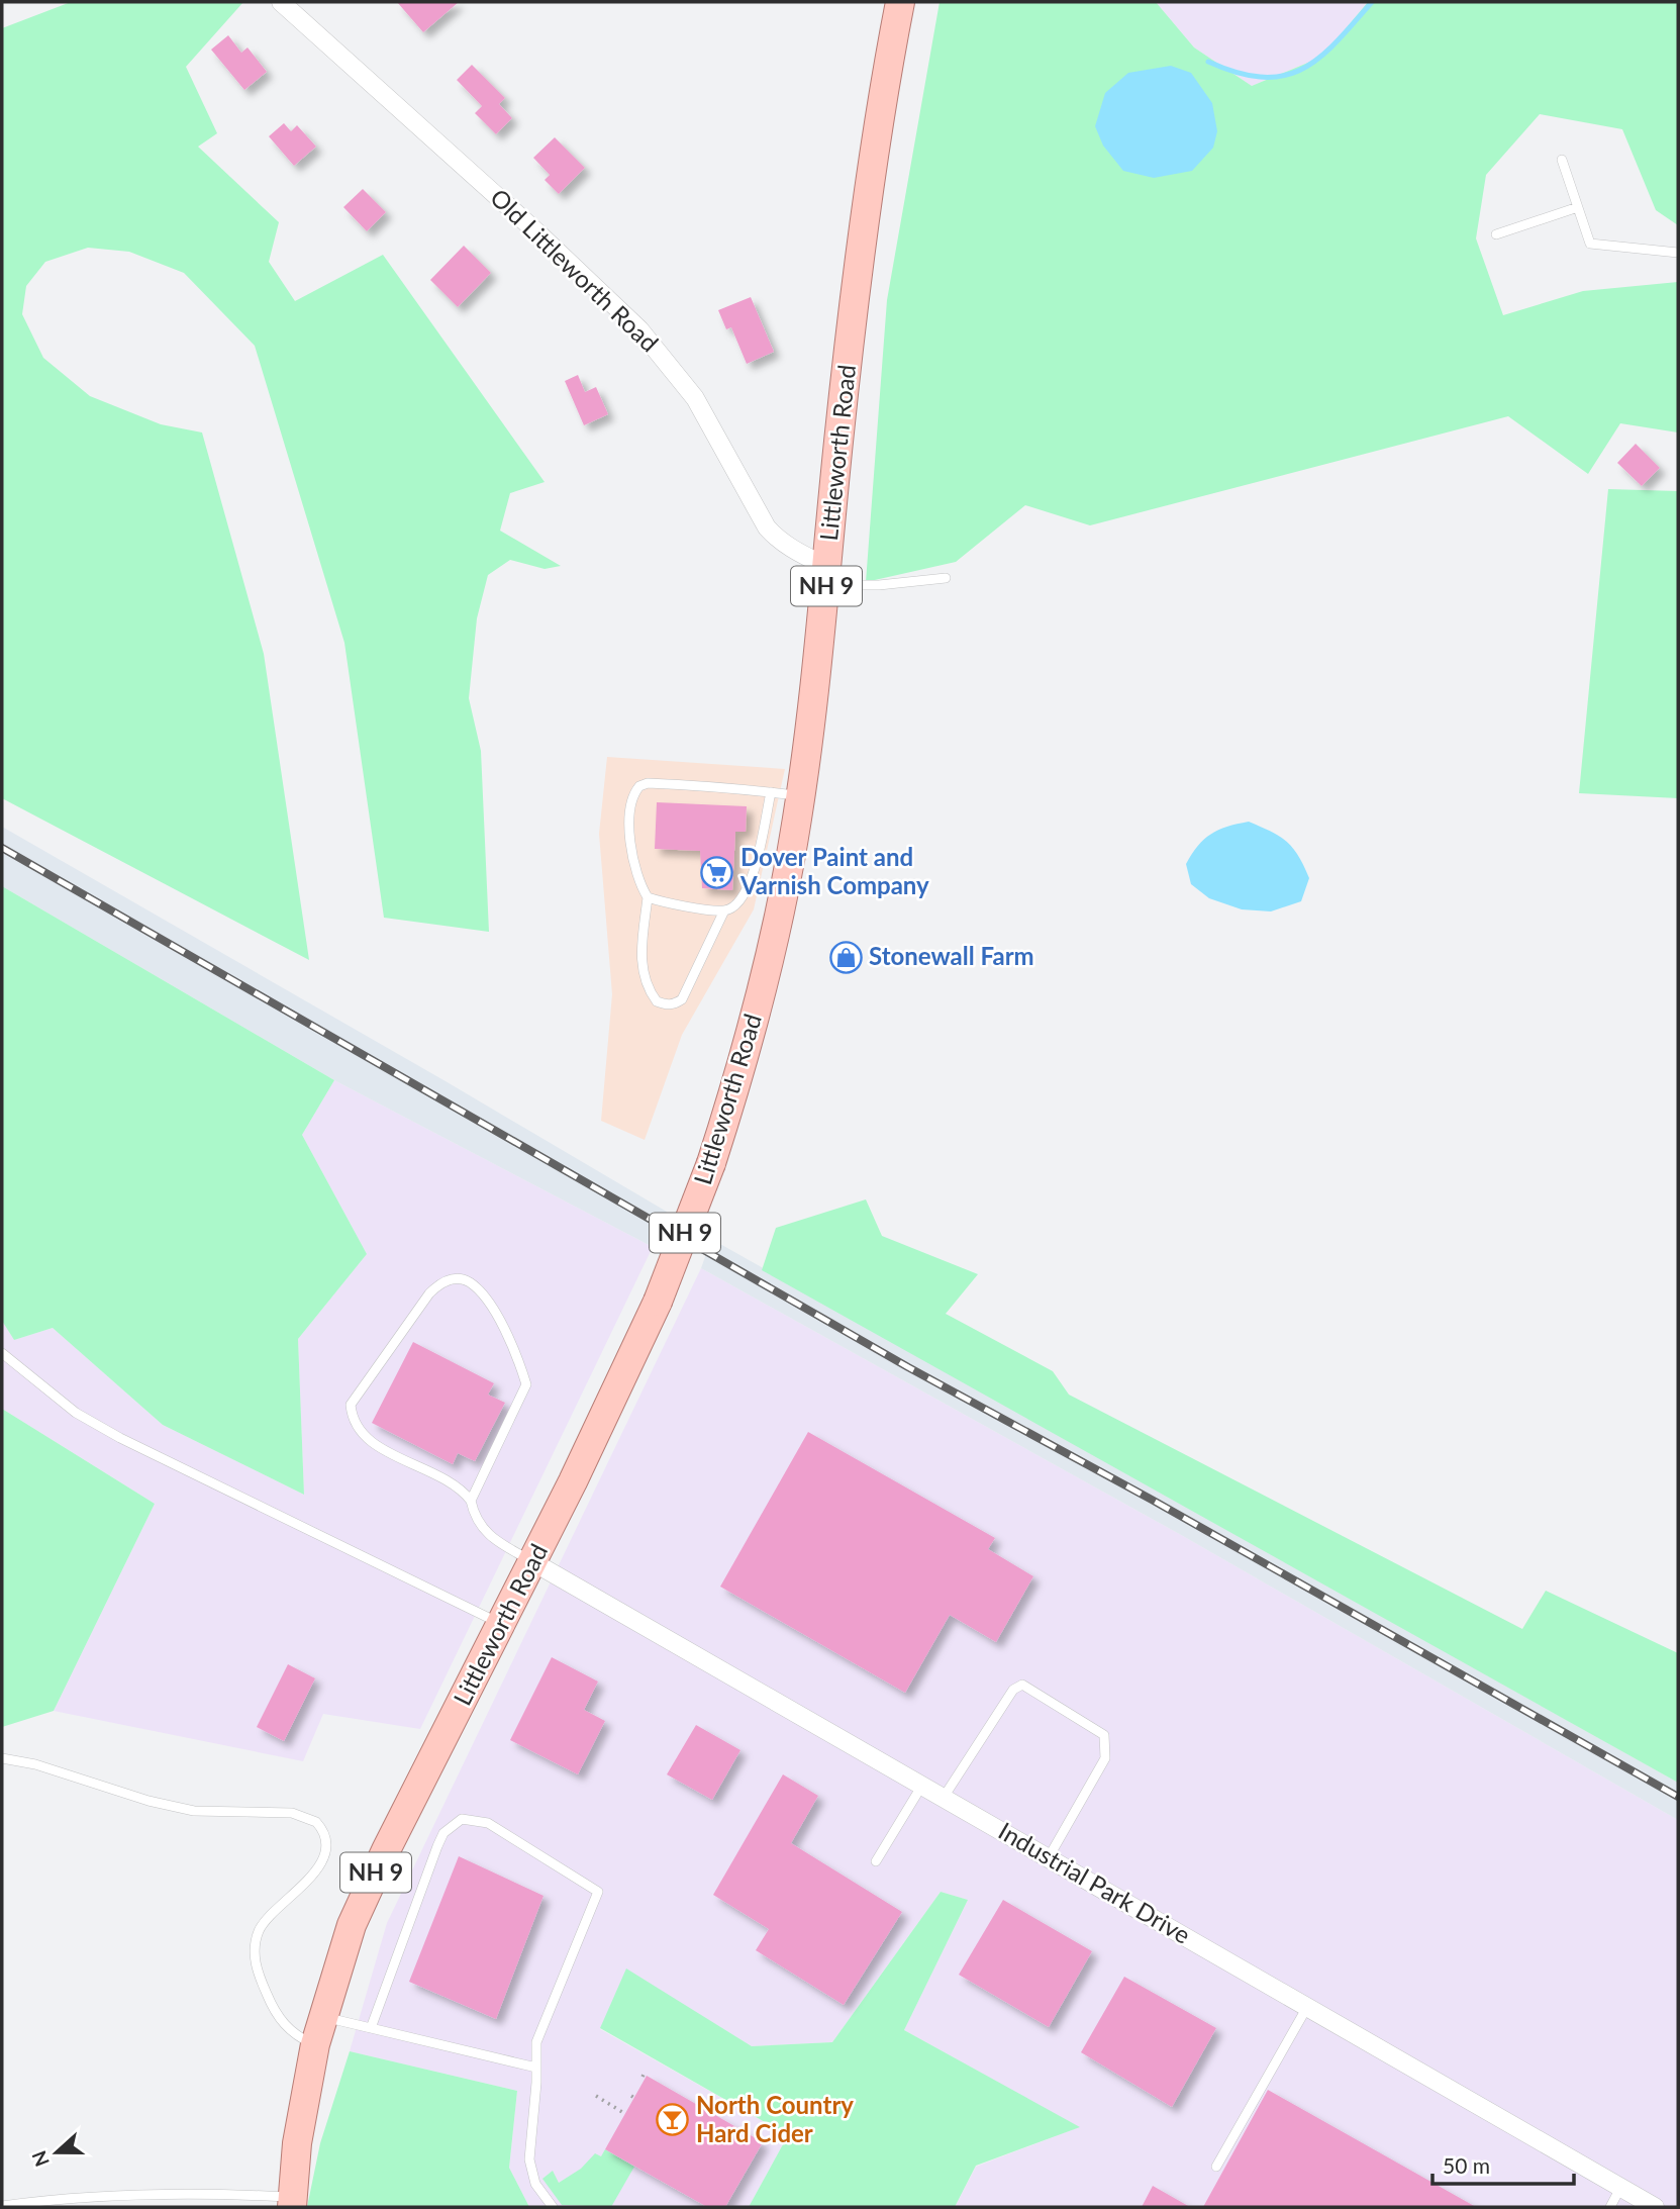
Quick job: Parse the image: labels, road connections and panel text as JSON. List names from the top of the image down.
{
  "streets": {
    "main road": ["Littleworth Road", "NH 9"],
    "street": ["Old Littleworth Road", "Industrial Park Drive"]
  },
  "crossings": [
    ["Old Littleworth Road", "Littleworth Road"],
    ["Littleworth Road", "Industrial Park Drive"]
  ],
  "places": {
    "supermarket": ["Dover Paint and Varnish Company"],
    "shop": ["Stonewall Farm"],
    "bar": ["North Country Hard Cider"]
  },
  "scale_bar": "50 m",
  "north": "left"
}
